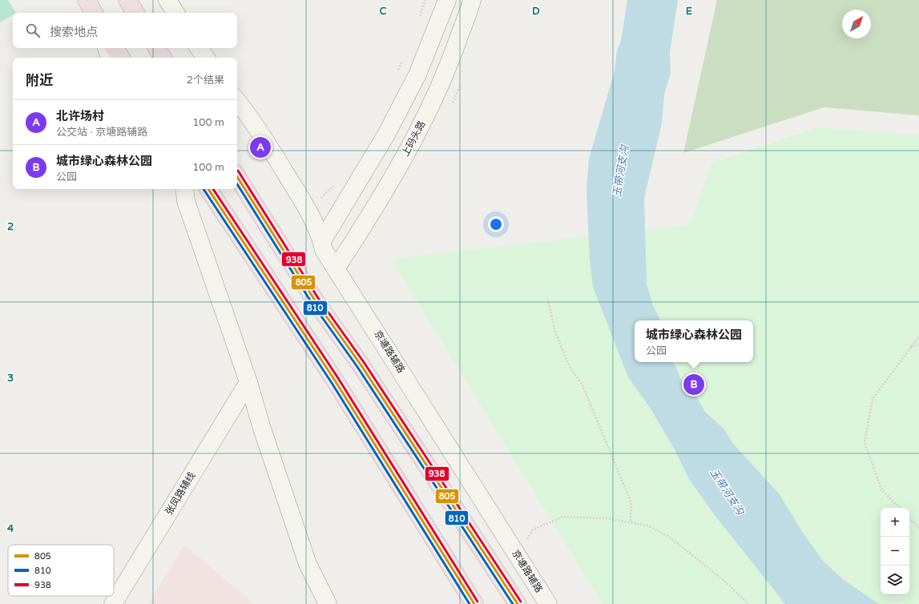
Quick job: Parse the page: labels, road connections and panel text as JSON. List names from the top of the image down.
{
  "streets": {
    "street": ["上码头路", "京塘路辅路", "张凤路辅线"]
  },
  "crossings": [
    ["上码头路", "京塘路辅路"]
  ],
  "water": ["玉带河支沟"],
  "lines": ["transit line 938", "transit line 805", "transit line 810"],
  "legend": ["805", "810", "938"],
  "north": "top right",
  "page": {
    "search": "搜索地点",
    "heading": ["附近", "2个结果"],
    "list": [
      {
        "mark": "A",
        "name": "北许场村",
        "note": "公交站 · 京塘路辅路",
        "value": "100 m"
      },
      {
        "mark": "B",
        "name": "城市绿心森林公园",
        "note": "公园",
        "value": "100 m"
      }
    ],
    "pins": ["A", "B"],
    "popup": ["城市绿心森林公园", "公园"],
    "map_buttons": ["+", "−"]
  },
  "grid": {
    "columns": ["C", "D", "E"],
    "rows": ["2", "3", "4"]
  }
}
